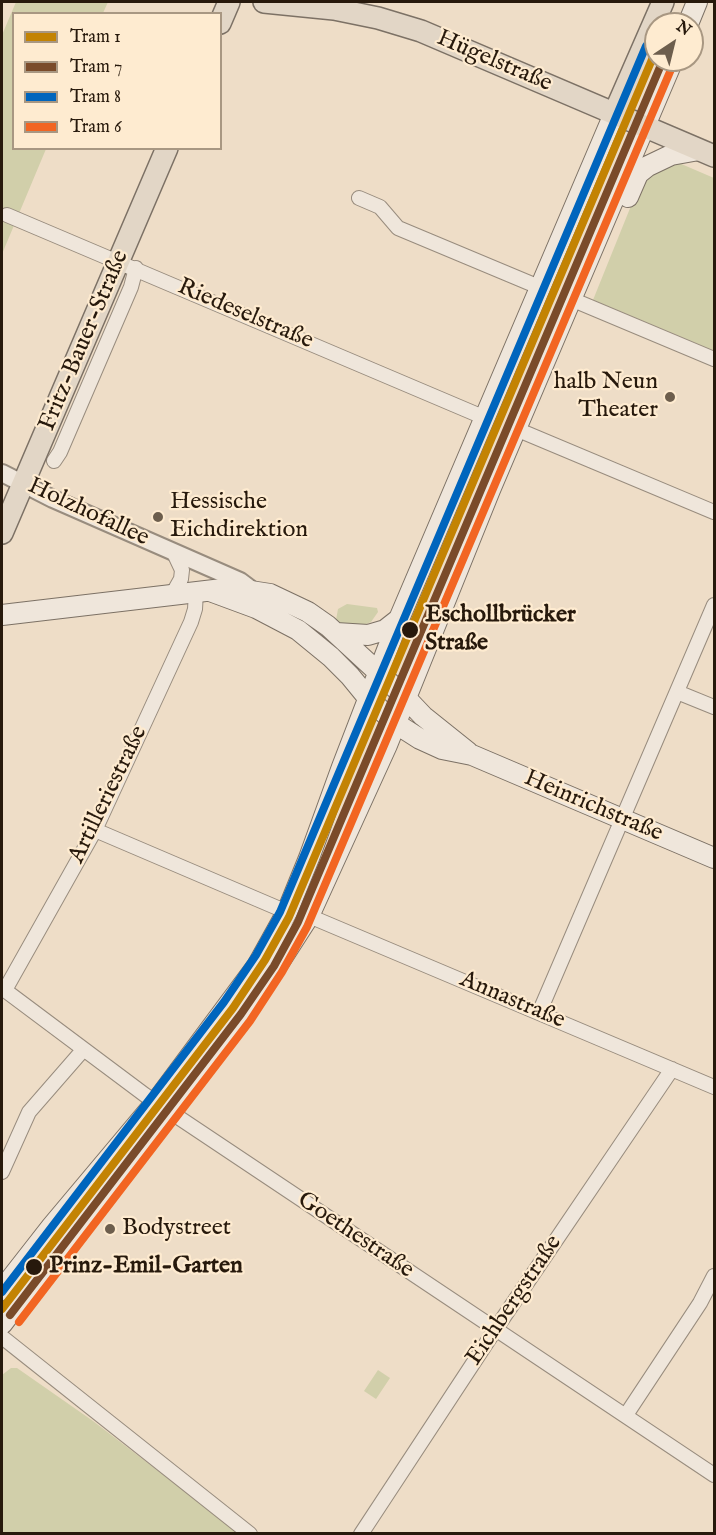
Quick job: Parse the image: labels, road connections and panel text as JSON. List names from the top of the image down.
{
  "streets": {
    "main road": ["Hügelstraße", "Fritz-Bauer-Straße", "Heinrichstraße"],
    "street": [
      "Riedeselstraße",
      "Holzhofallee",
      "Artilleriestraße",
      "Annastraße",
      "Goethestraße",
      "Eichbergstraße"
    ]
  },
  "crossings": [
    ["Riedeselstraße", "Fritz-Bauer-Straße"],
    ["Fritz-Bauer-Straße", "Holzhofallee"],
    ["Artilleriestraße", "Goethestraße"],
    ["Annastraße", "Eichbergstraße"],
    ["Goethestraße", "Eichbergstraße"]
  ],
  "places": [
    "halb Neun Theater",
    "Hessische Eichdirektion",
    "Eschollbrücker Straße",
    "Bodystreet",
    "Prinz-Emil-Garten"
  ],
  "lines": [
    "tram line 8",
    "tram line 1",
    "tram line 7",
    "tram line 6"
  ],
  "legend": [
    "Tram 1",
    "Tram 7",
    "Tram 8",
    "Tram 6"
  ],
  "north": "top right"
}
